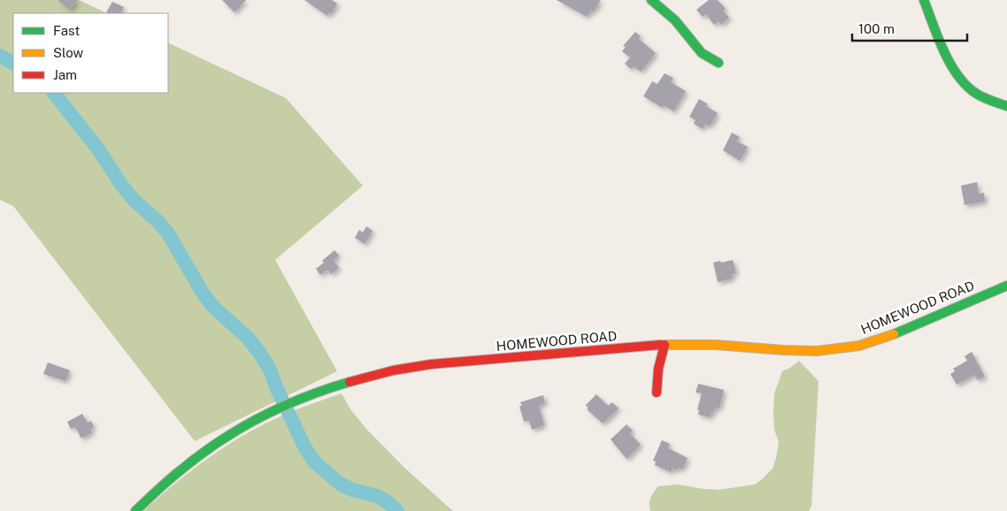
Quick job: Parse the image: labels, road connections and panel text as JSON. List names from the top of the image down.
{
  "streets": {
    "street": ["HOMEWOOD ROAD"]
  },
  "legend": ["Fast", "Slow", "Jam"],
  "scale_bar": "100 m"
}
